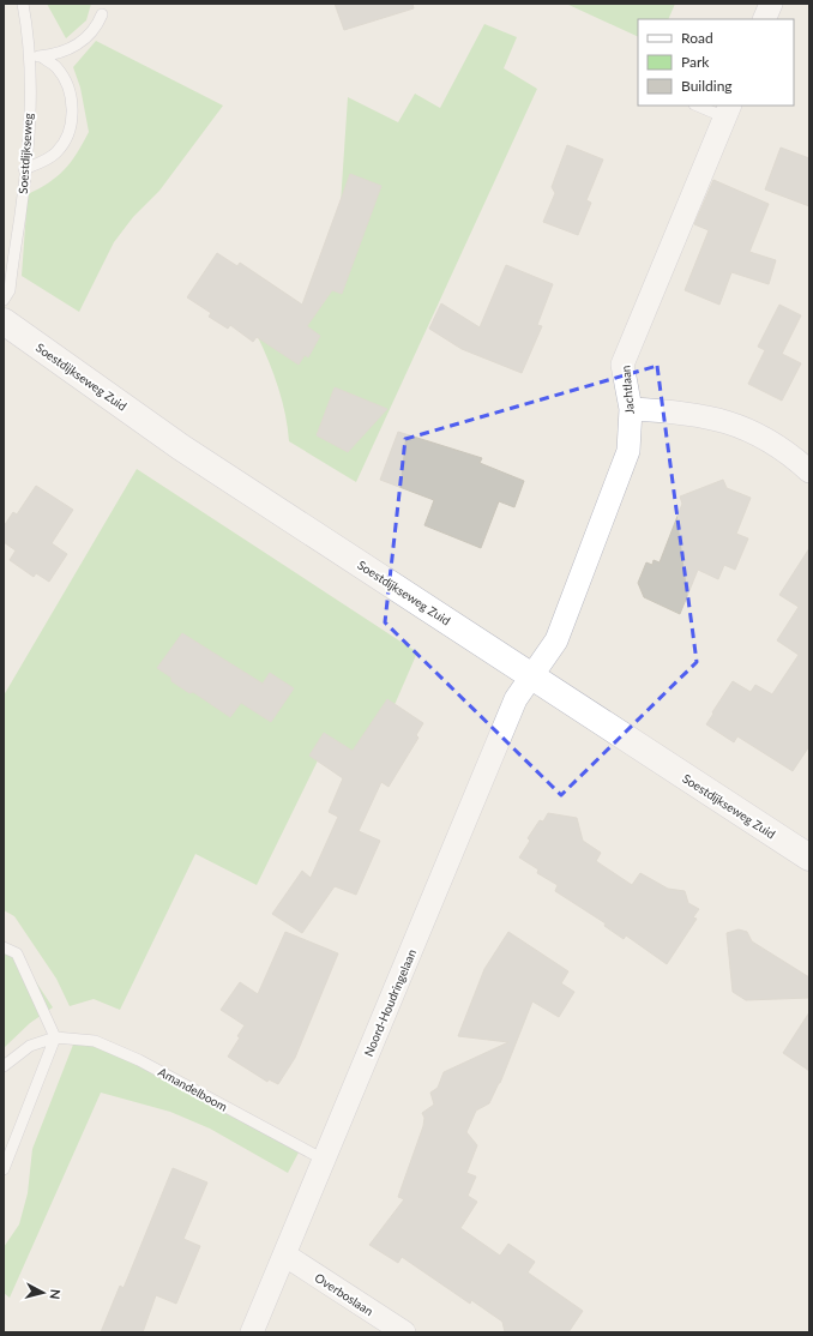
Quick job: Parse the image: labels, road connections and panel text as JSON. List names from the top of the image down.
{
  "streets": {
    "main road": ["Soestdijkseweg Zuid"],
    "street": ["Jachtlaan", "Noord-Houdringelaan", "Overboslaan"],
    "lane": ["Soestdijkseweg", "Amandelboom"]
  },
  "crossings": [
    ["Soestdijkseweg Zuid", "Jachtlaan"],
    ["Soestdijkseweg Zuid", "Noord-Houdringelaan"],
    ["Jachtlaan", "Noord-Houdringelaan"],
    ["Noord-Houdringelaan", "Amandelboom"],
    ["Noord-Houdringelaan", "Overboslaan"]
  ],
  "legend": ["Road", "Park", "Building"],
  "north": "right"
}
